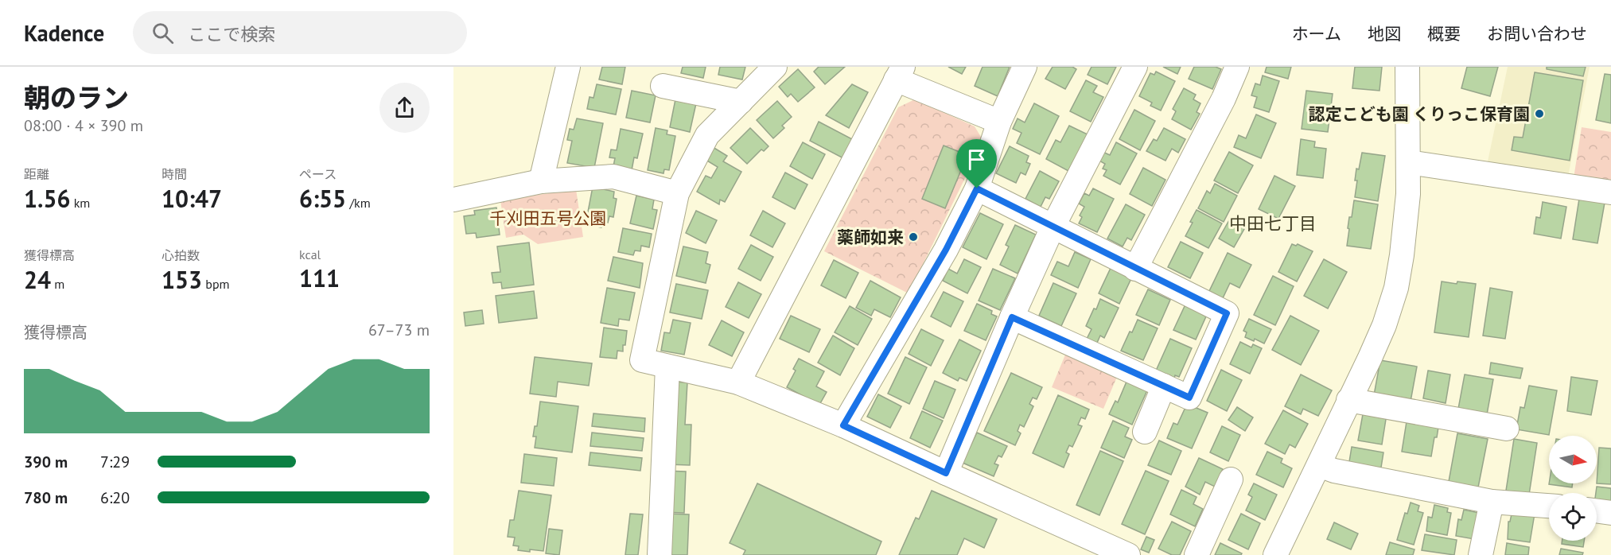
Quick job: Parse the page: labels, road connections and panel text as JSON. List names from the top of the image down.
{
  "districts": ["中田七丁目"],
  "parks": ["千刈田五号公園"],
  "places": ["認定こども園 くりっこ保育園", "薬師如来"],
  "north": "right",
  "page": {
    "header": "Kadence",
    "search": "ここで検索",
    "nav": [
      "ホーム",
      "地図",
      "概要",
      "お問い合わせ"
    ],
    "heading": ["朝のラン", "08:00 · 4 × 390 m"],
    "stats": [
      ["距離", "1.56 km"],
      ["時間", "10:47"],
      ["ペース", "6:55 /km"],
      ["獲得標高", "24 m"],
      ["心拍数", "153 bpm"],
      ["kcal", "111"]
    ],
    "chart": ["獲得標高", "67–73 m"],
    "list": [
      {
        "name": "390 m",
        "note": "7:29"
      },
      {
        "name": "780 m",
        "note": "6:20"
      }
    ]
  }
}
